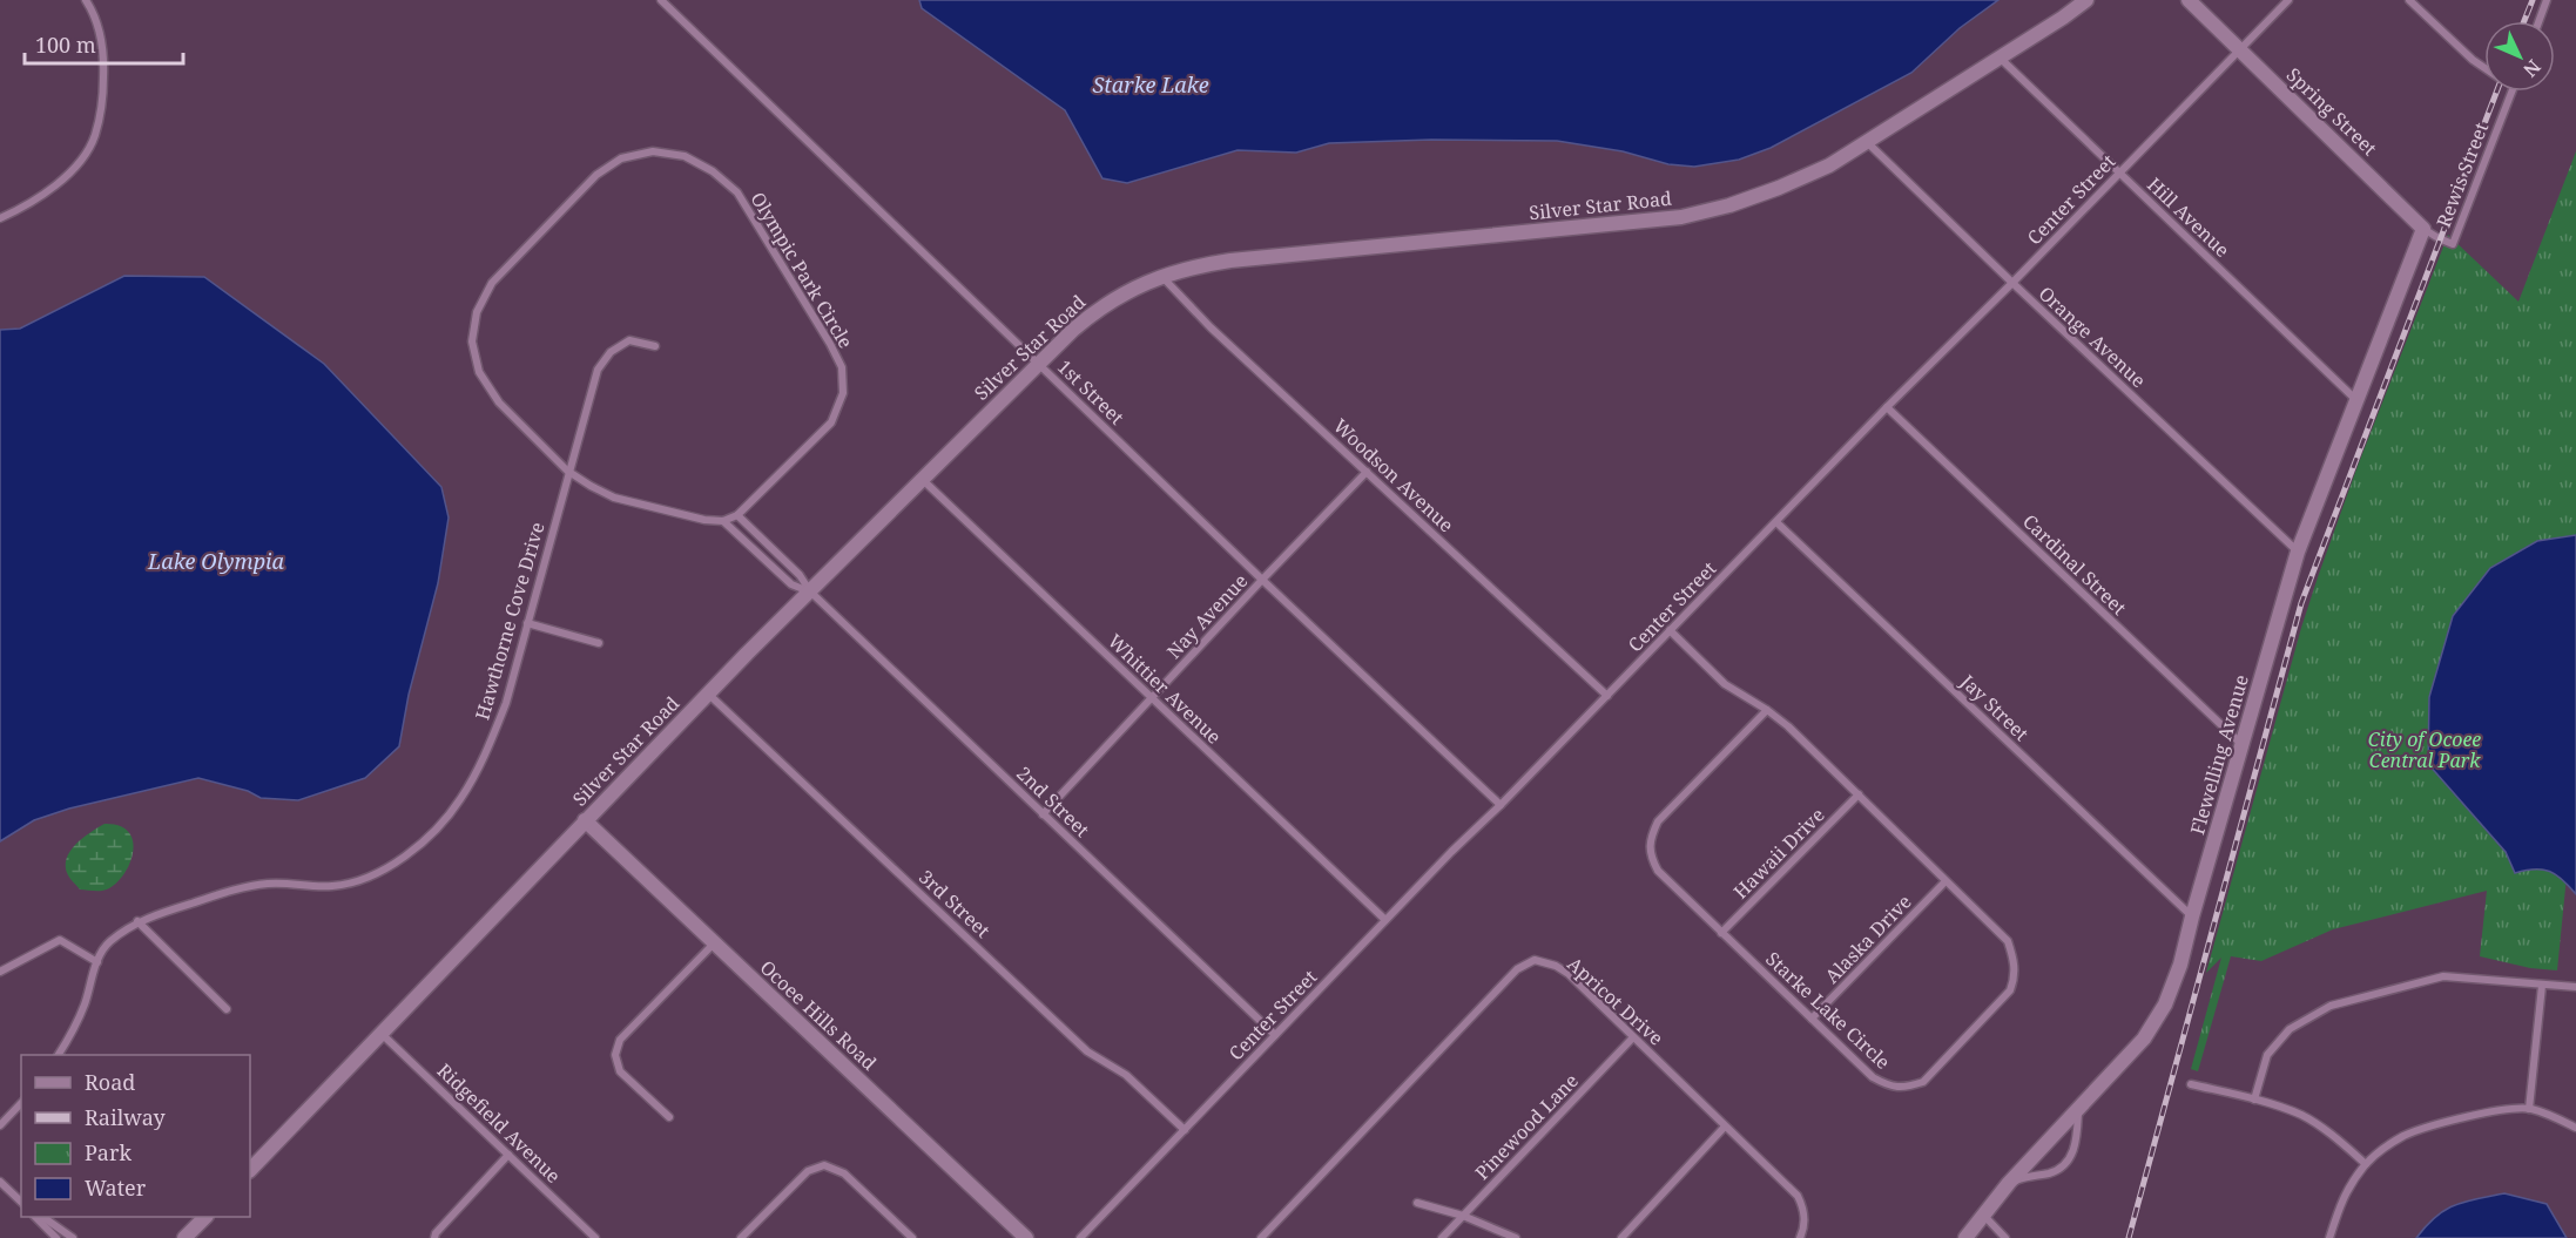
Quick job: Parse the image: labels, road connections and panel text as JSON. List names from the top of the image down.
{
  "streets": {
    "main road": [
      "Spring Street",
      "Silver Star Road",
      "Flewelling Avenue",
      "Ocoee Hills Road"
    ],
    "street": [
      "Rewis Street",
      "Center Street",
      "Hill Avenue",
      "Olympic Park Circle",
      "Orange Avenue",
      "1st Street",
      "Woodson Avenue",
      "Cardinal Street",
      "Nay Avenue",
      "Hawthorne Cove Drive",
      "Whittier Avenue",
      "Jay Street",
      "2nd Street",
      "Hawaii Drive",
      "3rd Street",
      "Alaska Drive",
      "Apricot Drive",
      "Starke Lake Circle",
      "Ridgefield Avenue",
      "Pinewood Lane"
    ]
  },
  "crossings": [
    ["Spring Street", "Rewis Street"],
    ["Spring Street", "Center Street"],
    ["Spring Street", "Flewelling Avenue"],
    ["Center Street", "Hill Avenue"],
    ["Center Street", "Orange Avenue"],
    ["Center Street", "1st Street"],
    ["Center Street", "Woodson Avenue"],
    ["Center Street", "Cardinal Street"],
    ["Center Street", "Whittier Avenue"],
    ["Center Street", "Jay Street"],
    ["Center Street", "2nd Street"],
    ["Center Street", "3rd Street"],
    ["Center Street", "Starke Lake Circle"],
    ["Silver Star Road", "Hill Avenue"],
    ["Silver Star Road", "Orange Avenue"],
    ["Silver Star Road", "1st Street"],
    ["Silver Star Road", "Woodson Avenue"],
    ["Silver Star Road", "Whittier Avenue"],
    ["Silver Star Road", "2nd Street"],
    ["Silver Star Road", "3rd Street"],
    ["Silver Star Road", "Ocoee Hills Road"],
    ["Silver Star Road", "Ridgefield Avenue"],
    ["Hill Avenue", "Flewelling Avenue"],
    ["Olympic Park Circle", "Hawthorne Cove Drive"],
    ["Orange Avenue", "Flewelling Avenue"],
    ["1st Street", "Nay Avenue"],
    ["Woodson Avenue", "Nay Avenue"],
    ["Cardinal Street", "Flewelling Avenue"],
    ["Nay Avenue", "Whittier Avenue"],
    ["Nay Avenue", "2nd Street"],
    ["Jay Street", "Flewelling Avenue"],
    ["Hawaii Drive", "Starke Lake Circle"],
    ["Alaska Drive", "Starke Lake Circle"],
    ["Apricot Drive", "Pinewood Lane"]
  ],
  "water": ["Starke Lake", "Lake Olympia"],
  "parks": ["City of Ocoee Central Park"],
  "legend": [
    "Road",
    "Railway",
    "Park",
    "Water"
  ],
  "scale_bar": "100 m",
  "north": "bottom right"
}
